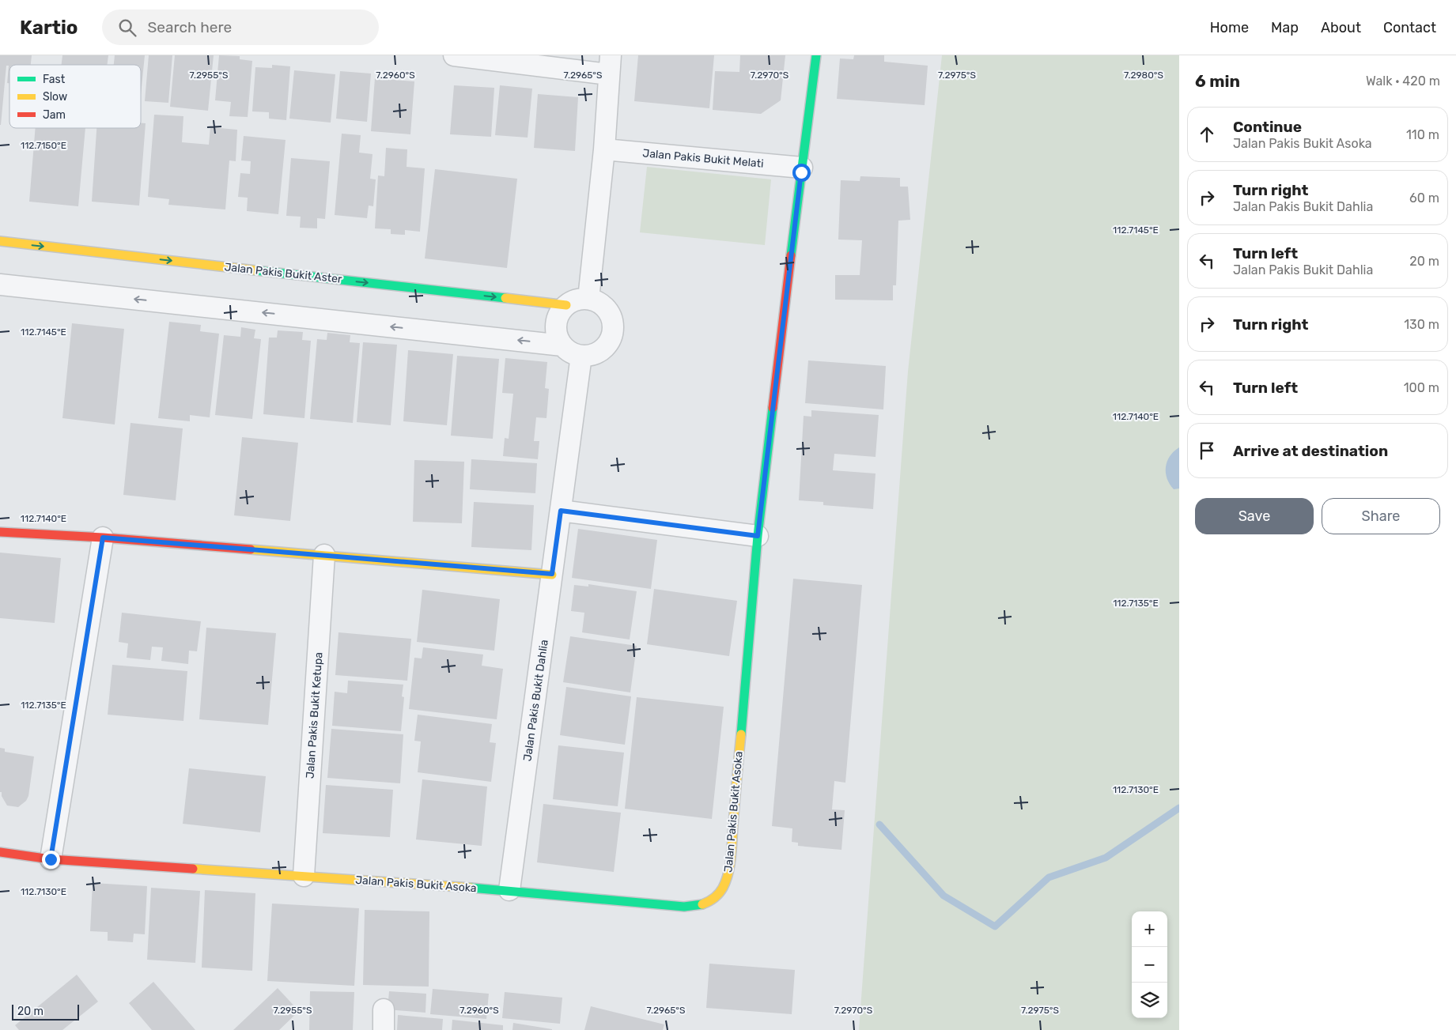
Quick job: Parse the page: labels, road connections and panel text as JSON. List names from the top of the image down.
{
  "streets": {
    "street": [
      "Jalan Pakis Bukit Melati",
      "Jalan Pakis Bukit Aster",
      "Jalan Pakis Bukit Dahlia",
      "Jalan Pakis Bukit Ketupa",
      "Jalan Pakis Bukit Asoka"
    ]
  },
  "crossings": [
    ["Jalan Pakis Bukit Melati", "Jalan Pakis Bukit Asoka"],
    ["Jalan Pakis Bukit Aster", "Jalan Pakis Bukit Dahlia"],
    ["Jalan Pakis Bukit Dahlia", "Jalan Pakis Bukit Asoka"],
    ["Jalan Pakis Bukit Ketupa", "Jalan Pakis Bukit Asoka"]
  ],
  "legend": ["Fast", "Slow", "Jam"],
  "scale_bar": "20 m",
  "page": {
    "header": "Kartio",
    "search": "Search here",
    "nav": [
      "Home",
      "Map",
      "About",
      "Contact"
    ],
    "heading": ["6 min", "Walk · 420 m"],
    "list": [
      ["Continue", "Jalan Pakis Bukit Asoka", "110 m"],
      ["Turn right", "Jalan Pakis Bukit Dahlia", "60 m"],
      ["Turn left", "Jalan Pakis Bukit Dahlia", "20 m"],
      ["Turn right", "130 m"],
      ["Turn left", "100 m"],
      "Arrive at destination"
    ],
    "buttons": ["Save", "Share"],
    "map_buttons": ["+", "−"],
    "scale": "20 m"
  },
  "coordinates": [
    "7.2955°S",
    "7.2960°S",
    "7.2965°S",
    "7.2970°S",
    "7.2975°S",
    "7.2980°S",
    "112.7150°E",
    "112.7145°E",
    "112.7140°E",
    "112.7135°E",
    "112.7130°E"
  ]
}
